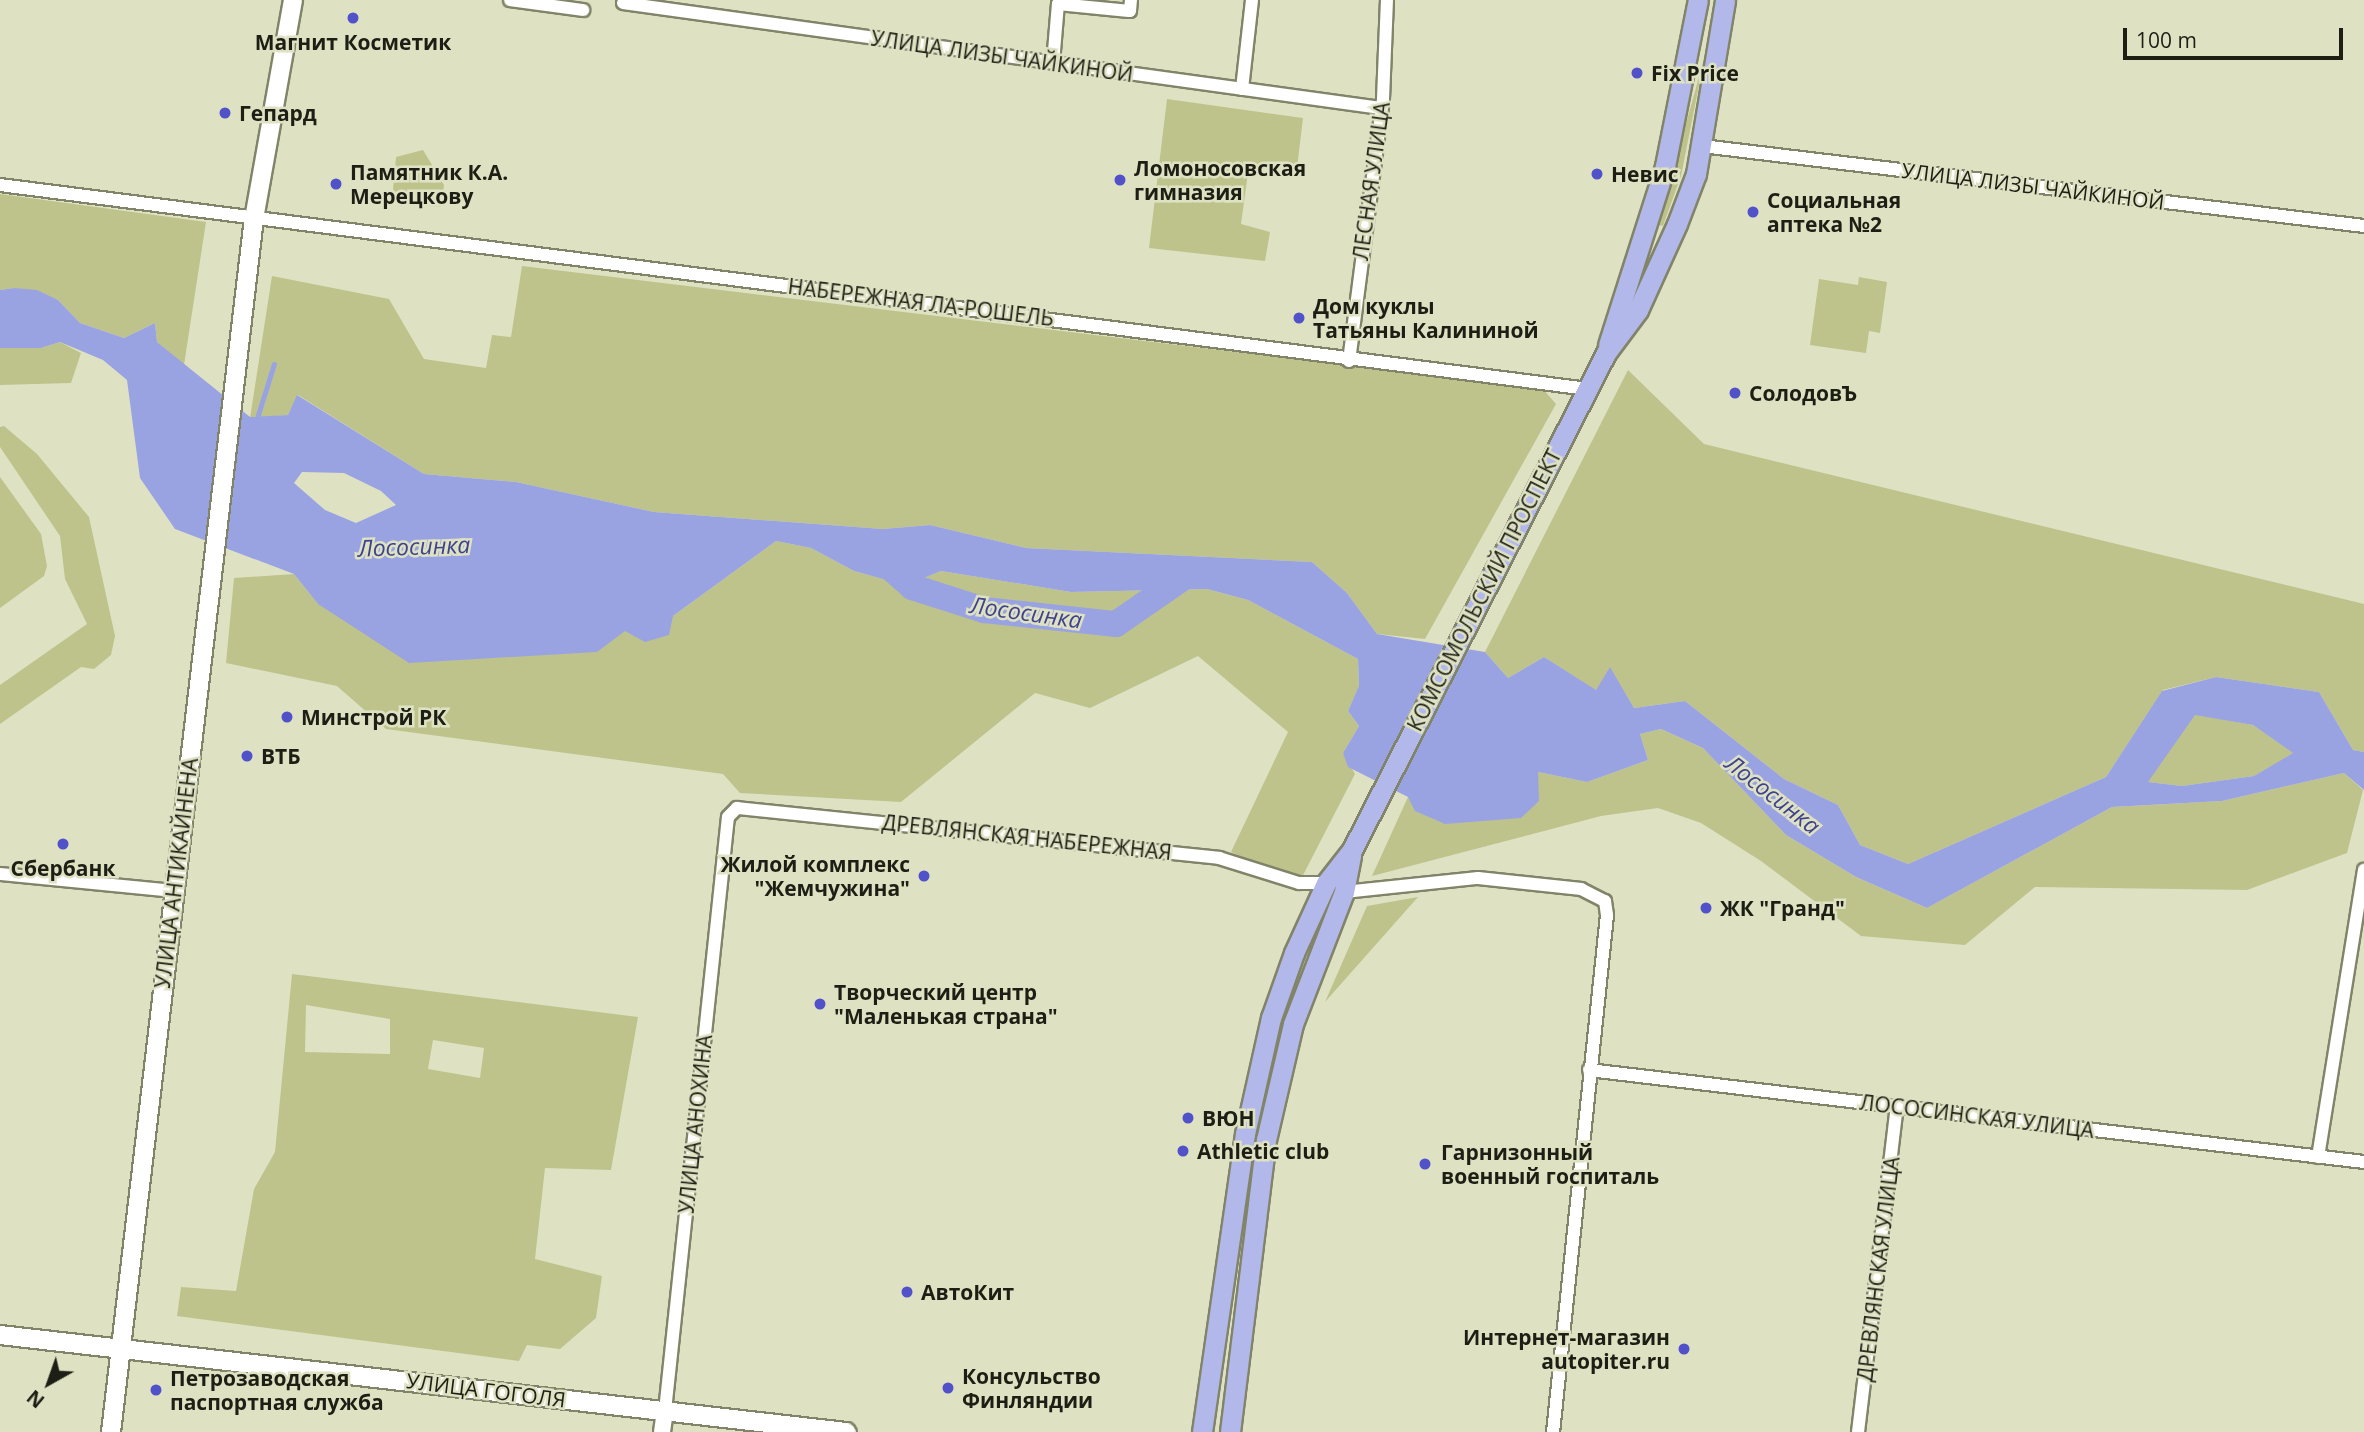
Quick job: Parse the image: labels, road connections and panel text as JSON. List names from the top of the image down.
{
  "streets": {
    "main road": ["КОМСОМОЛЬСКИЙ ПРОСПЕКТ", "УЛИЦА АНТИКАЙНЕНА", "УЛИЦА ГОГОЛЯ"],
    "street": [
      "УЛИЦА ЛИЗЫ ЧАЙКИНОЙ",
      "ЛЕСНАЯ УЛИЦА",
      "НАБЕРЕЖНАЯ ЛА-РОШЕЛЬ",
      "ДРЕВЛЯНСКАЯ НАБЕРЕЖНАЯ",
      "ЛОСОСИНСКАЯ УЛИЦА",
      "УЛИЦА АНОХИНА",
      "ДРЕВЛЯНСКАЯ УЛИЦА"
    ]
  },
  "crossings": [
    ["УЛИЦА ЛИЗЫ ЧАЙКИНОЙ", "ЛЕСНАЯ УЛИЦА"],
    ["УЛИЦА ЛИЗЫ ЧАЙКИНОЙ", "КОМСОМОЛЬСКИЙ ПРОСПЕКТ"],
    ["ЛЕСНАЯ УЛИЦА", "НАБЕРЕЖНАЯ ЛА-РОШЕЛЬ"],
    ["НАБЕРЕЖНАЯ ЛА-РОШЕЛЬ", "КОМСОМОЛЬСКИЙ ПРОСПЕКТ"],
    ["НАБЕРЕЖНАЯ ЛА-РОШЕЛЬ", "УЛИЦА АНТИКАЙНЕНА"],
    ["КОМСОМОЛЬСКИЙ ПРОСПЕКТ", "ДРЕВЛЯНСКАЯ НАБЕРЕЖНАЯ"],
    ["ДРЕВЛЯНСКАЯ НАБЕРЕЖНАЯ", "ЛОСОСИНСКАЯ УЛИЦА"],
    ["ДРЕВЛЯНСКАЯ НАБЕРЕЖНАЯ", "УЛИЦА АНОХИНА"],
    ["УЛИЦА АНТИКАЙНЕНА", "УЛИЦА ГОГОЛЯ"],
    ["ЛОСОСИНСКАЯ УЛИЦА", "ДРЕВЛЯНСКАЯ УЛИЦА"],
    ["УЛИЦА АНОХИНА", "УЛИЦА ГОГОЛЯ"]
  ],
  "water": ["Лососинка"],
  "places": [
    "Магнит Косметик",
    "Fix Price",
    "Гепард",
    "Невис",
    "Ломоносовская гимназия",
    "Памятник К.А. Мерецкову",
    "Социальная аптека №2",
    "Дом куклы Татьяны Калининой",
    "СолодовЪ",
    "Минстрой РК",
    "ВТБ",
    "Сбербанк",
    "Жилой комплекс \"Жемчужина\"",
    "ЖК \"Гранд\"",
    "Творческий центр \"Маленькая страна\"",
    "ВЮН",
    "Athletic club",
    "Гарнизонный военный госпиталь",
    "АвтоКит",
    "Интернет-магазин autopiter.ru",
    "Консульство Финляндии",
    "Петрозаводская паспортная служба"
  ],
  "scale_bar": "100 m",
  "north": "bottom left"
}
